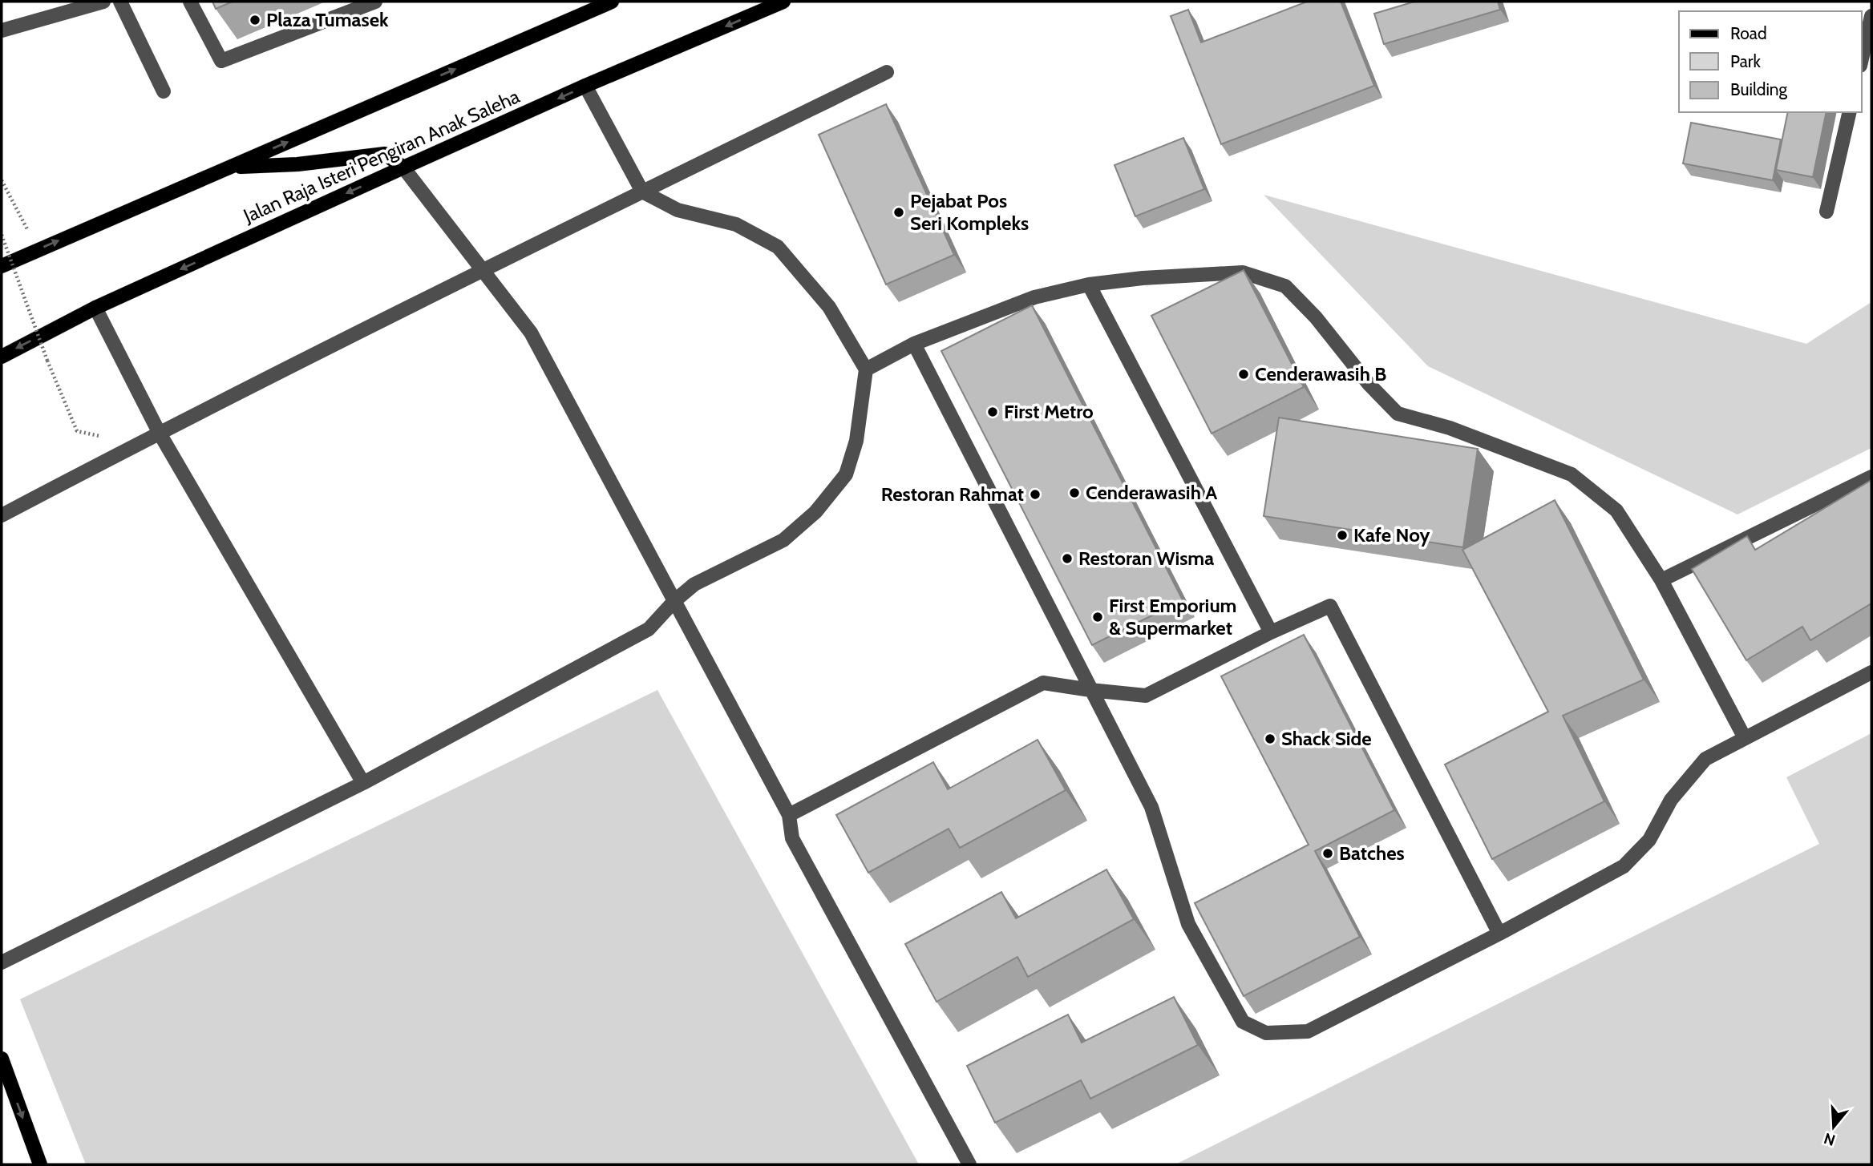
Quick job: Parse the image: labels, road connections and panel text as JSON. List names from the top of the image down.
{
  "streets": {
    "main road": ["Jalan Raja Isteri Pengiran Anak Saleha"]
  },
  "places": [
    "Plaza Tumasek",
    "Pejabat Pos Seri Kompleks",
    "Cenderawasih B",
    "First Metro",
    "Cenderawasih A",
    "Restoran Rahmat",
    "Kafe Noy",
    "Restoran Wisma",
    "First Emporium & Supermarket",
    "Shack Side",
    "Batches"
  ],
  "legend": ["Road", "Park", "Building"],
  "north": "bottom"
}
